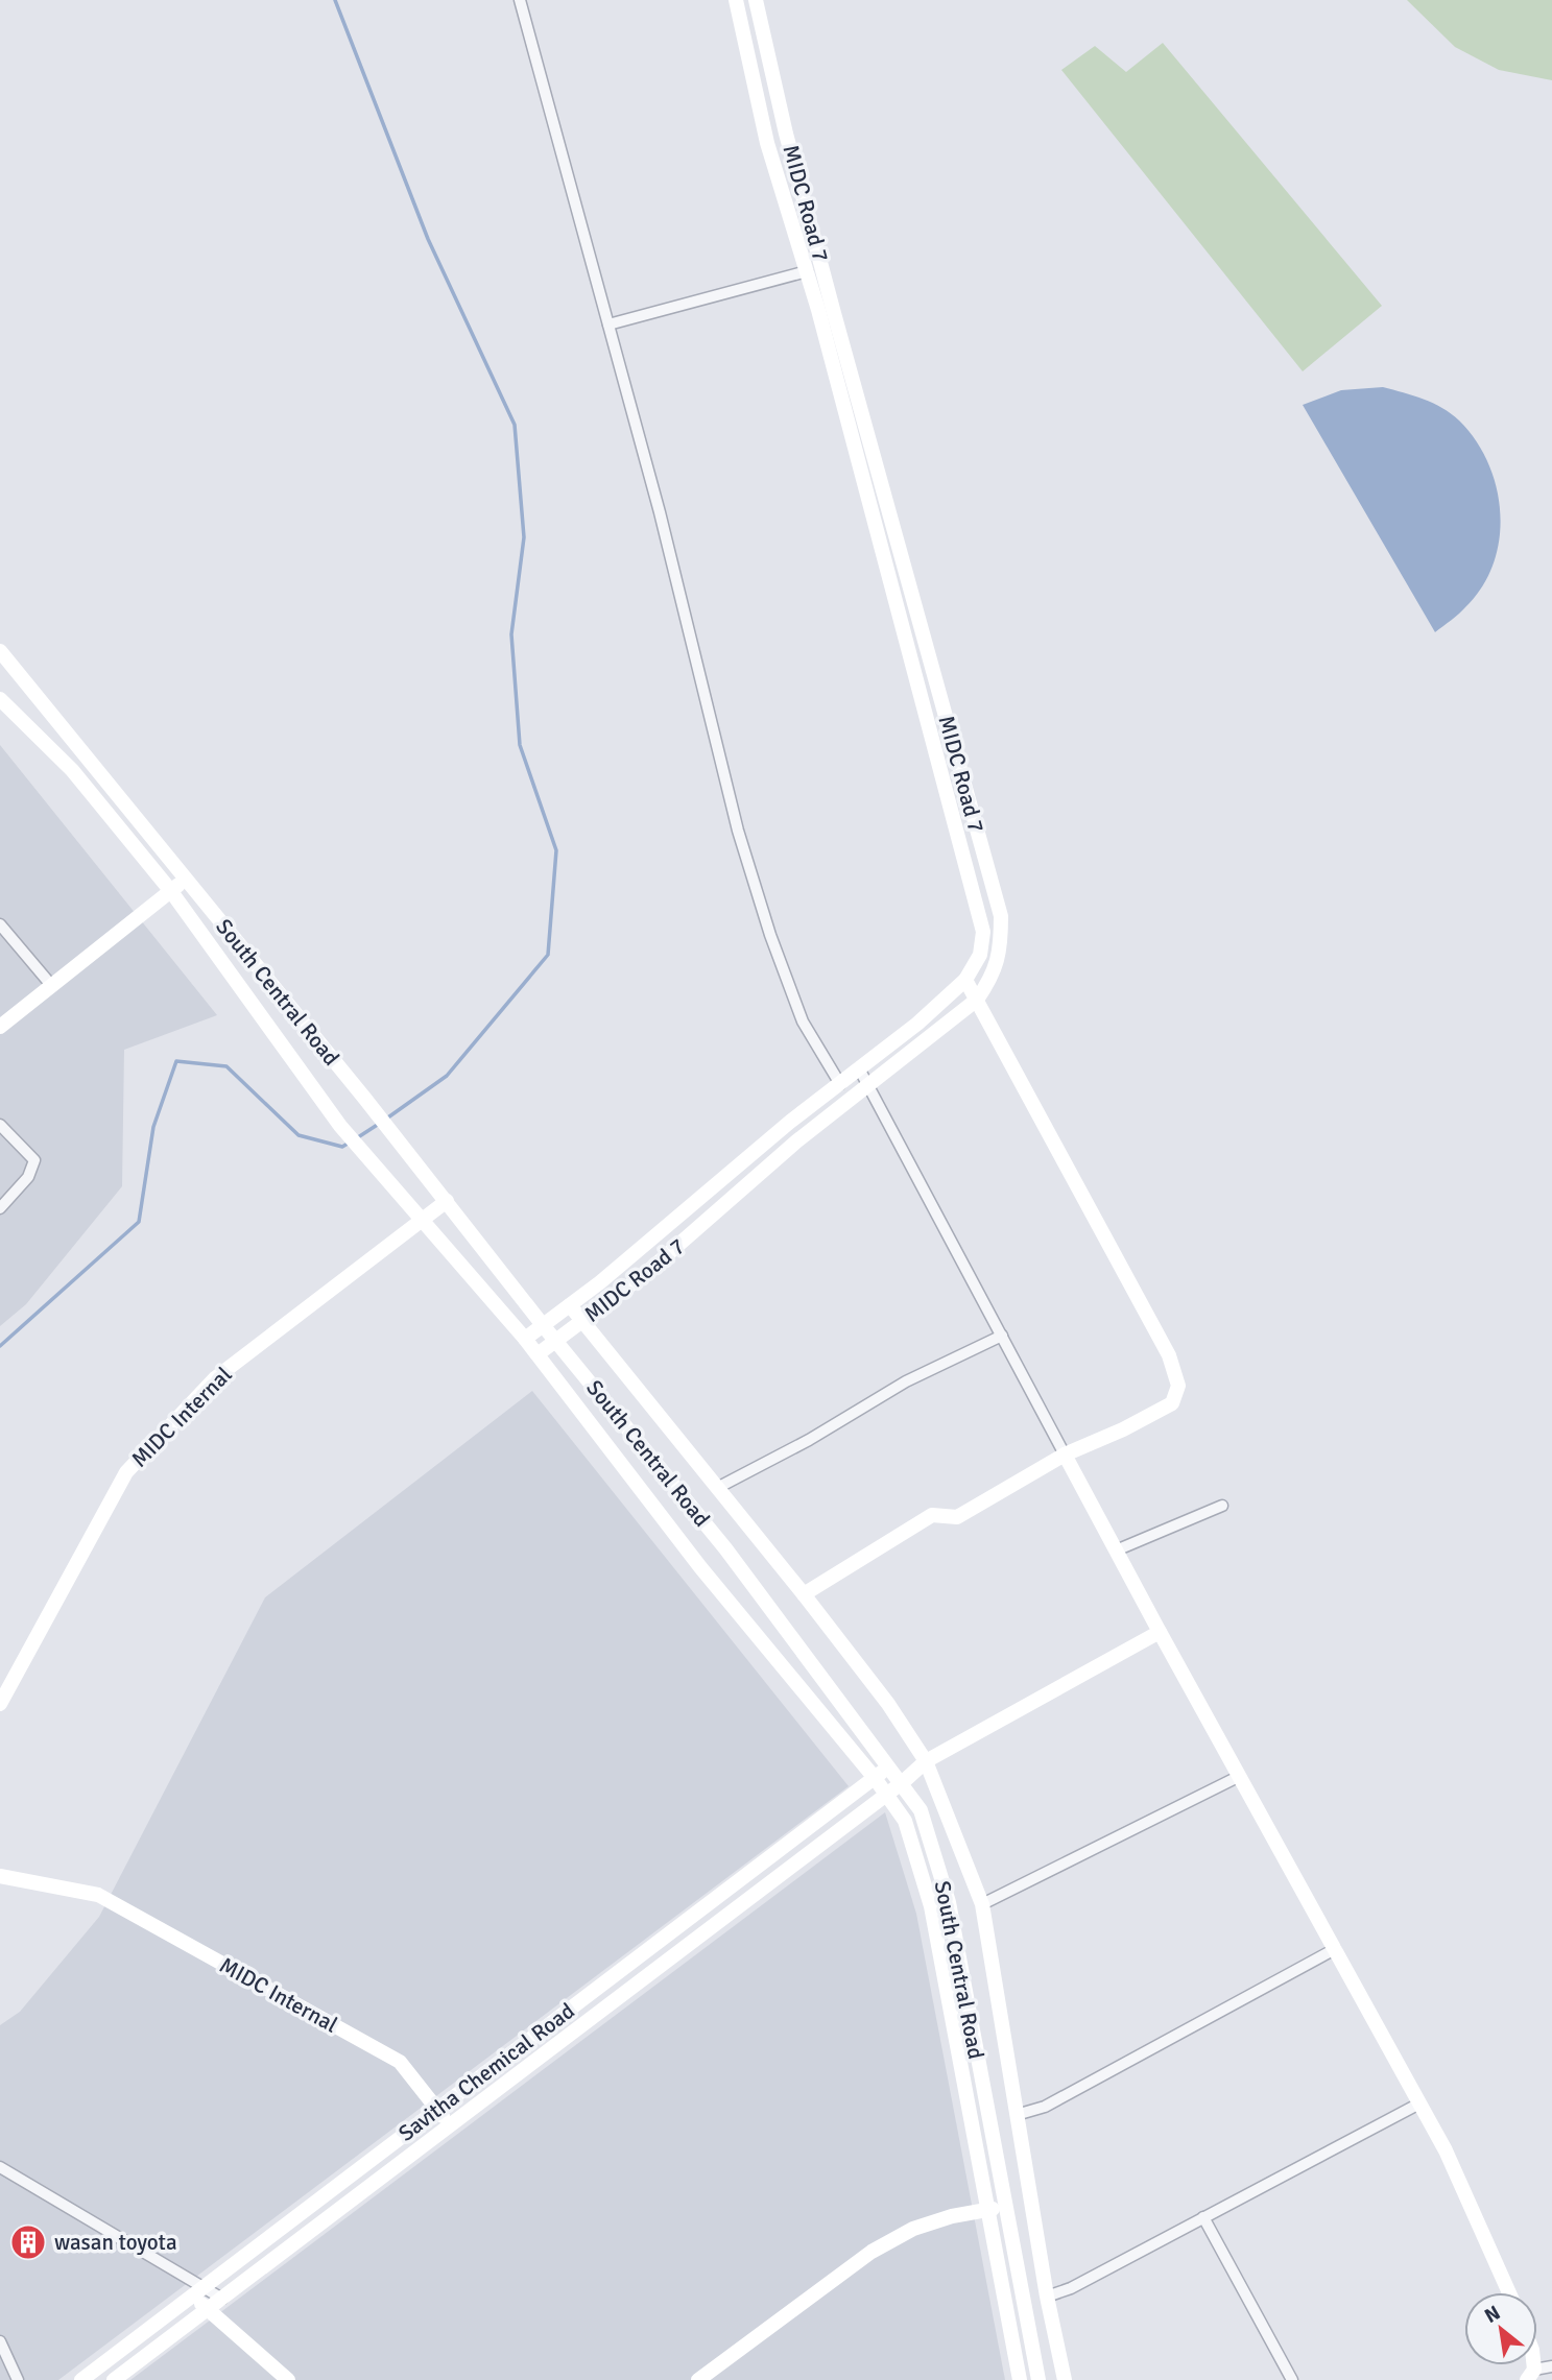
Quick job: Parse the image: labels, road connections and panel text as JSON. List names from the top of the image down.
{
  "streets": {
    "street": [
      "MIDC Road 7",
      "South Central Road",
      "MIDC Internal",
      "Savitha Chemical Road"
    ]
  },
  "crossings": [
    ["MIDC Road 7", "South Central Road"],
    ["South Central Road", "MIDC Internal"],
    ["South Central Road", "Savitha Chemical Road"],
    ["MIDC Internal", "Savitha Chemical Road"]
  ],
  "places": {
    "building": ["wasan toyota"]
  },
  "north": "top left"
}
